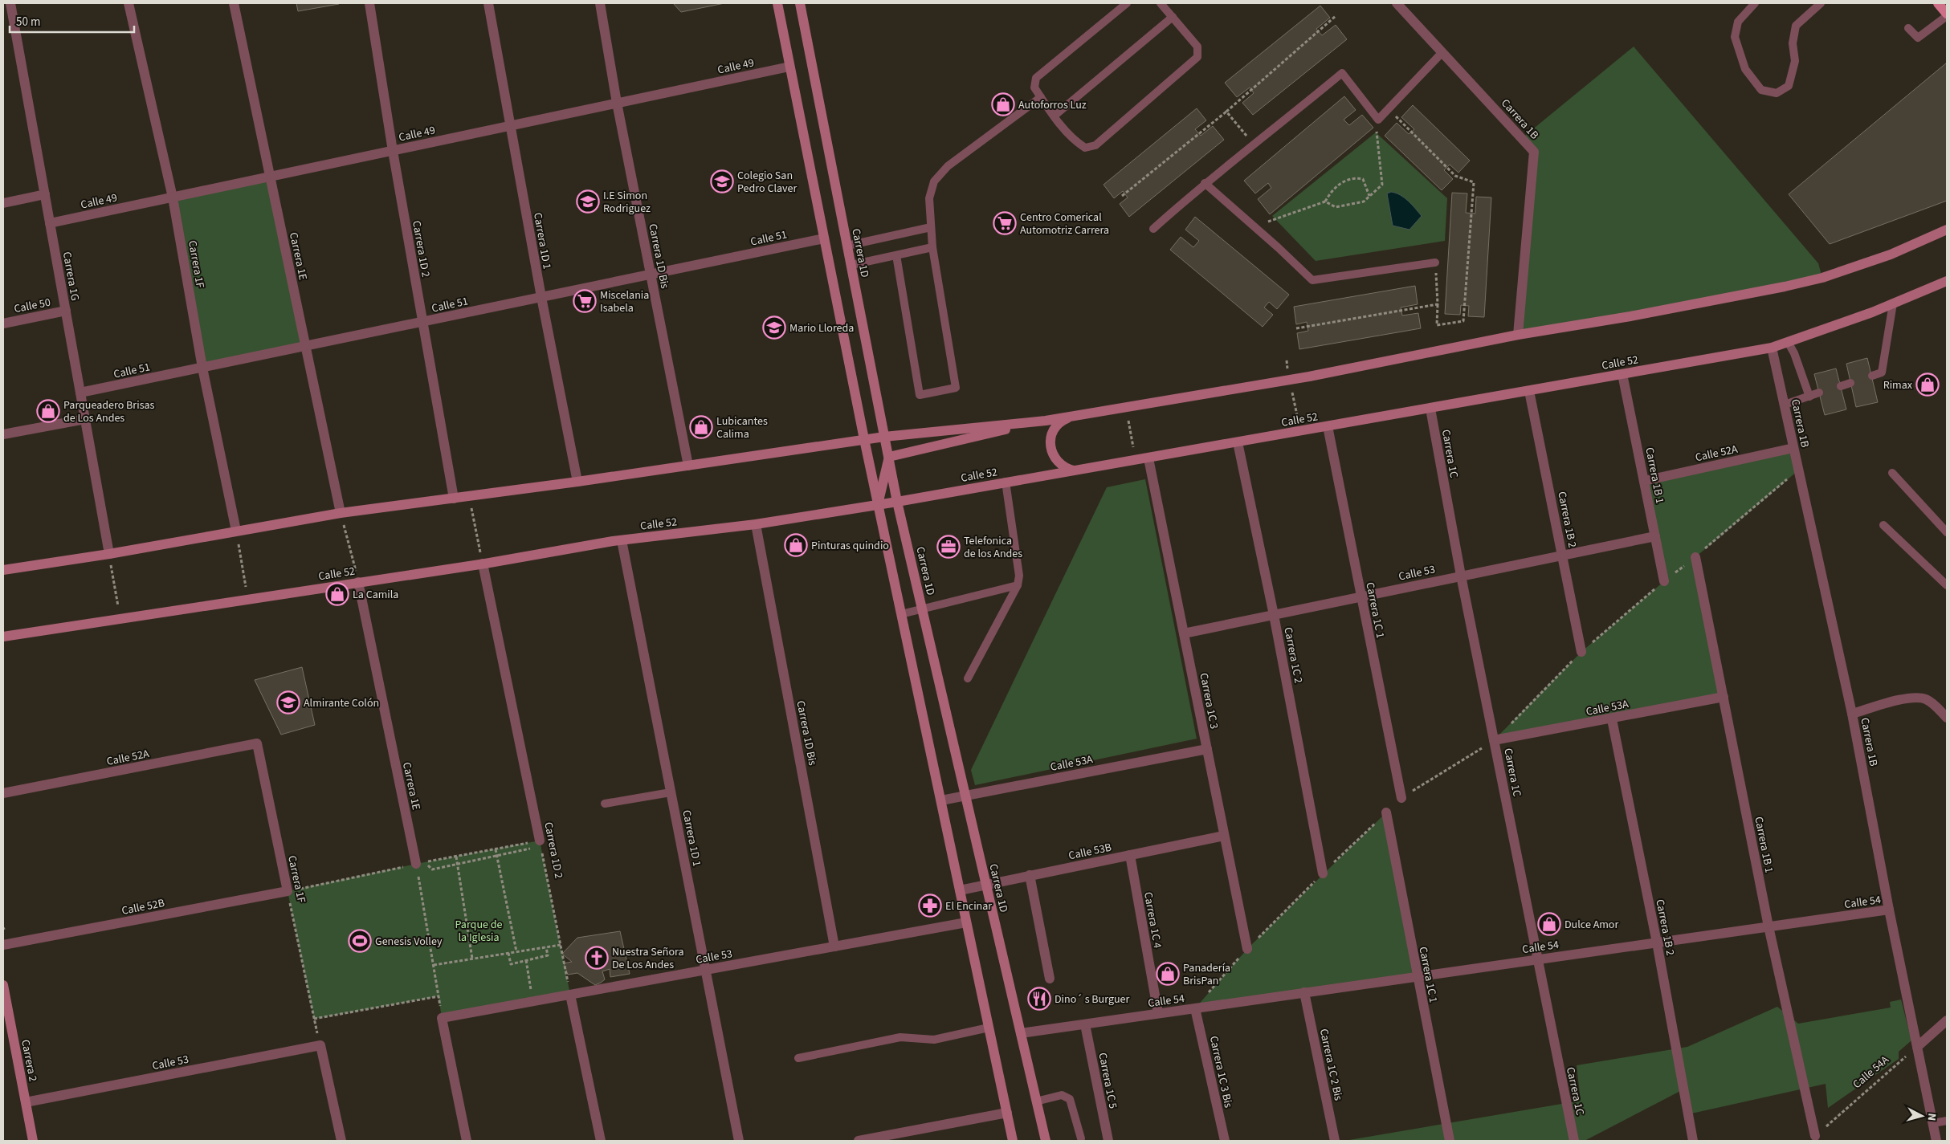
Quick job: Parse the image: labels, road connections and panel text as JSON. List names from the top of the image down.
{
  "streets": {
    "main road": ["Carrera 1D", "Calle 52", "Carrera 2"],
    "street": [
      "Calle 49",
      "Carrera 1B",
      "Calle 51",
      "Carrera 1D 1",
      "Carrera 1D 2",
      "Carrera 1E",
      "Carrera 1D Bis",
      "Carrera 1F",
      "Carrera 1G",
      "Calle 50",
      "Calle 52A",
      "Carrera 1C",
      "Carrera 1B 1",
      "Carrera 1B 2",
      "Calle 53",
      "Carrera 1C 1",
      "Carrera 1C 2",
      "Carrera 1C 3",
      "Calle 53A",
      "Calle 53B",
      "Calle 54",
      "Calle 52B",
      "Carrera 1C 4",
      "Carrera 1C 2 Bis",
      "Carrera 1C 3 Bis",
      "Carrera 1C 5"
    ],
    "path": ["Calle 54A"]
  },
  "crossings": [
    ["Calle 49", "Carrera 1D 1"],
    ["Calle 49", "Carrera 1D 2"],
    ["Calle 49", "Carrera 1E"],
    ["Calle 49", "Carrera 1D Bis"],
    ["Calle 49", "Carrera 1F"],
    ["Calle 49", "Carrera 1G"],
    ["Carrera 1B", "Calle 52"],
    ["Carrera 1B", "Calle 52A"],
    ["Carrera 1B", "Calle 54"],
    ["Carrera 1B", "Calle 54A"],
    ["Calle 51", "Carrera 1D 1"],
    ["Calle 51", "Carrera 1D 2"],
    ["Calle 51", "Carrera 1E"],
    ["Calle 51", "Carrera 1D Bis"],
    ["Calle 51", "Carrera 1F"],
    ["Calle 51", "Carrera 1G"],
    ["Carrera 1D 1", "Calle 52"],
    ["Carrera 1D 1", "Calle 53"],
    ["Carrera 1D 2", "Calle 52"],
    ["Carrera 1D 2", "Calle 53"],
    ["Carrera 1D", "Calle 52"],
    ["Carrera 1D", "Calle 53A"],
    ["Carrera 1D", "Calle 53B"],
    ["Carrera 1D", "Calle 54"],
    ["Carrera 1E", "Calle 52"],
    ["Carrera 1D Bis", "Calle 52"],
    ["Carrera 1D Bis", "Calle 53"],
    ["Carrera 1F", "Calle 52A"],
    ["Carrera 1F", "Calle 52B"],
    ["Carrera 1G", "Calle 50"],
    ["Calle 52", "Carrera 1C"],
    ["Calle 52", "Carrera 1B 1"],
    ["Calle 52", "Carrera 1B 2"],
    ["Calle 52", "Carrera 1C 1"],
    ["Calle 52", "Carrera 1C 2"],
    ["Calle 52", "Carrera 1C 3"],
    ["Calle 52A", "Carrera 1B 1"],
    ["Carrera 1C", "Calle 53"],
    ["Carrera 1C", "Calle 53A"],
    ["Carrera 1C", "Calle 54"],
    ["Carrera 1B 1", "Calle 53"],
    ["Carrera 1B 1", "Calle 53A"],
    ["Carrera 1B 1", "Calle 54"],
    ["Carrera 1B 1", "Calle 54A"],
    ["Carrera 1B 2", "Calle 53"],
    ["Carrera 1B 2", "Calle 53A"],
    ["Carrera 1B 2", "Calle 54"],
    ["Calle 53", "Carrera 1C 1"],
    ["Calle 53", "Carrera 1C 2"],
    ["Calle 53", "Carrera 1C 3"],
    ["Calle 53", "Carrera 2"],
    ["Carrera 1C 1", "Calle 54"],
    ["Carrera 1C 2", "Calle 54"],
    ["Carrera 1C 3", "Calle 53A"],
    ["Carrera 1C 3", "Calle 53B"],
    ["Carrera 1C 3", "Calle 54"],
    ["Calle 53B", "Carrera 1C 4"],
    ["Calle 54", "Carrera 1C 4"],
    ["Calle 54", "Carrera 1C 2 Bis"],
    ["Calle 54", "Carrera 1C 3 Bis"],
    ["Calle 54", "Carrera 1C 5"]
  ],
  "parks": ["Parque de la Iglesia"],
  "places": {
    "shop": [
      "Autoforros Luz",
      "Rimax",
      "Parqueadero Brisas de Los Andes",
      "Lubicantes Calima",
      "Pinturas quindio",
      "La Camila",
      "Dulce Amor",
      "Panadería BrisPan"
    ],
    "school or university": [
      "Colegio San Pedro Claver",
      "I.E Simon Rodriguez",
      "Mario Lloreda",
      "Almirante Colón"
    ],
    "supermarket": ["Centro Comerical Automotriz Carrera", "Miscelania Isabela"],
    "office": ["Telefonica de los Andes"],
    "pharmacy": ["El Encinar"],
    "sports": ["Genesis Volley"],
    "church": ["Nuestra Señora De Los Andes"],
    "restaurant": ["Dino´ s Burguer"]
  },
  "scale_bar": "50 m",
  "north": "right"
}
